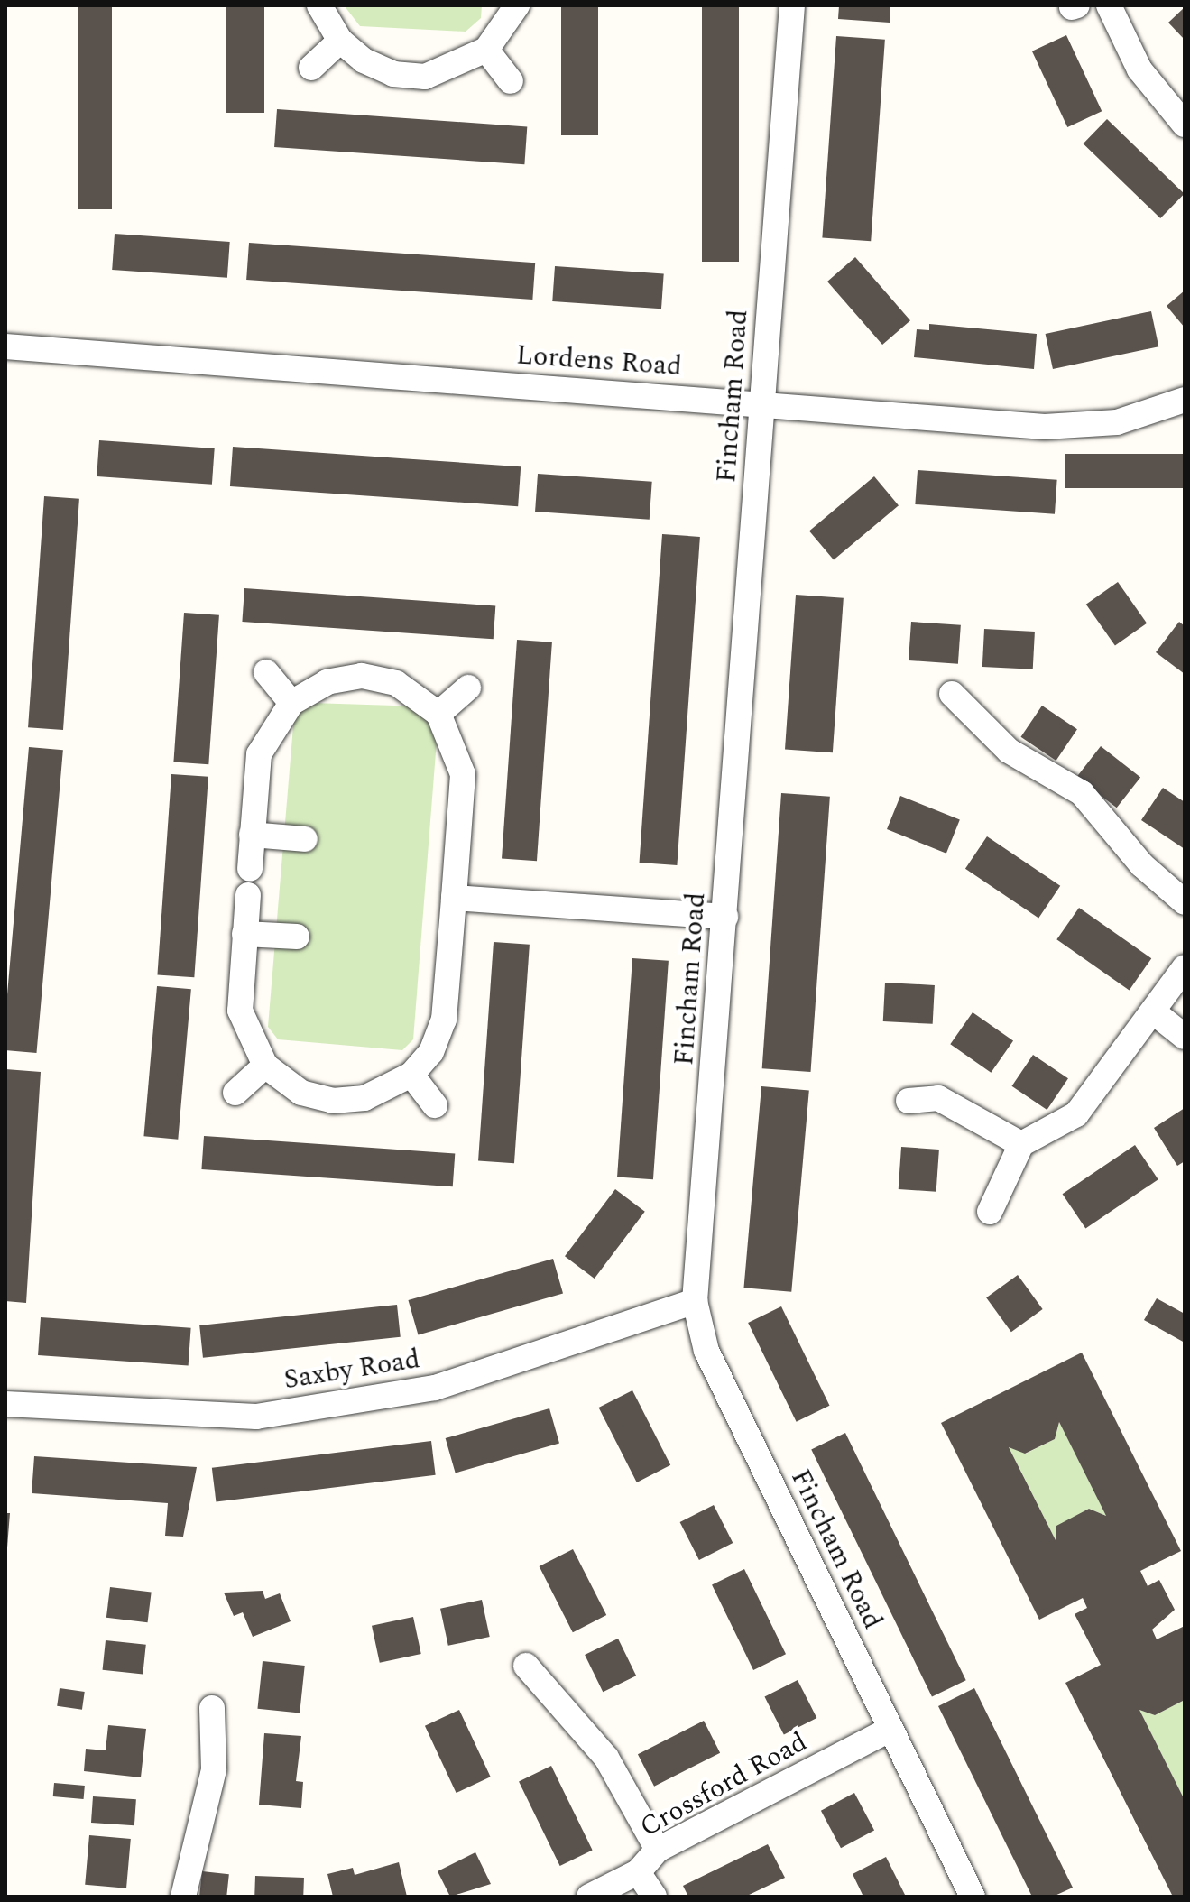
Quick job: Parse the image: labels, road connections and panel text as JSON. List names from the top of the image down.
{
  "streets": {
    "street": [
      "Lordens Road",
      "Fincham Road",
      "Saxby Road",
      "Crossford Road"
    ]
  },
  "crossings": [
    ["Lordens Road", "Fincham Road"],
    ["Fincham Road", "Saxby Road"],
    ["Fincham Road", "Crossford Road"]
  ]
}
